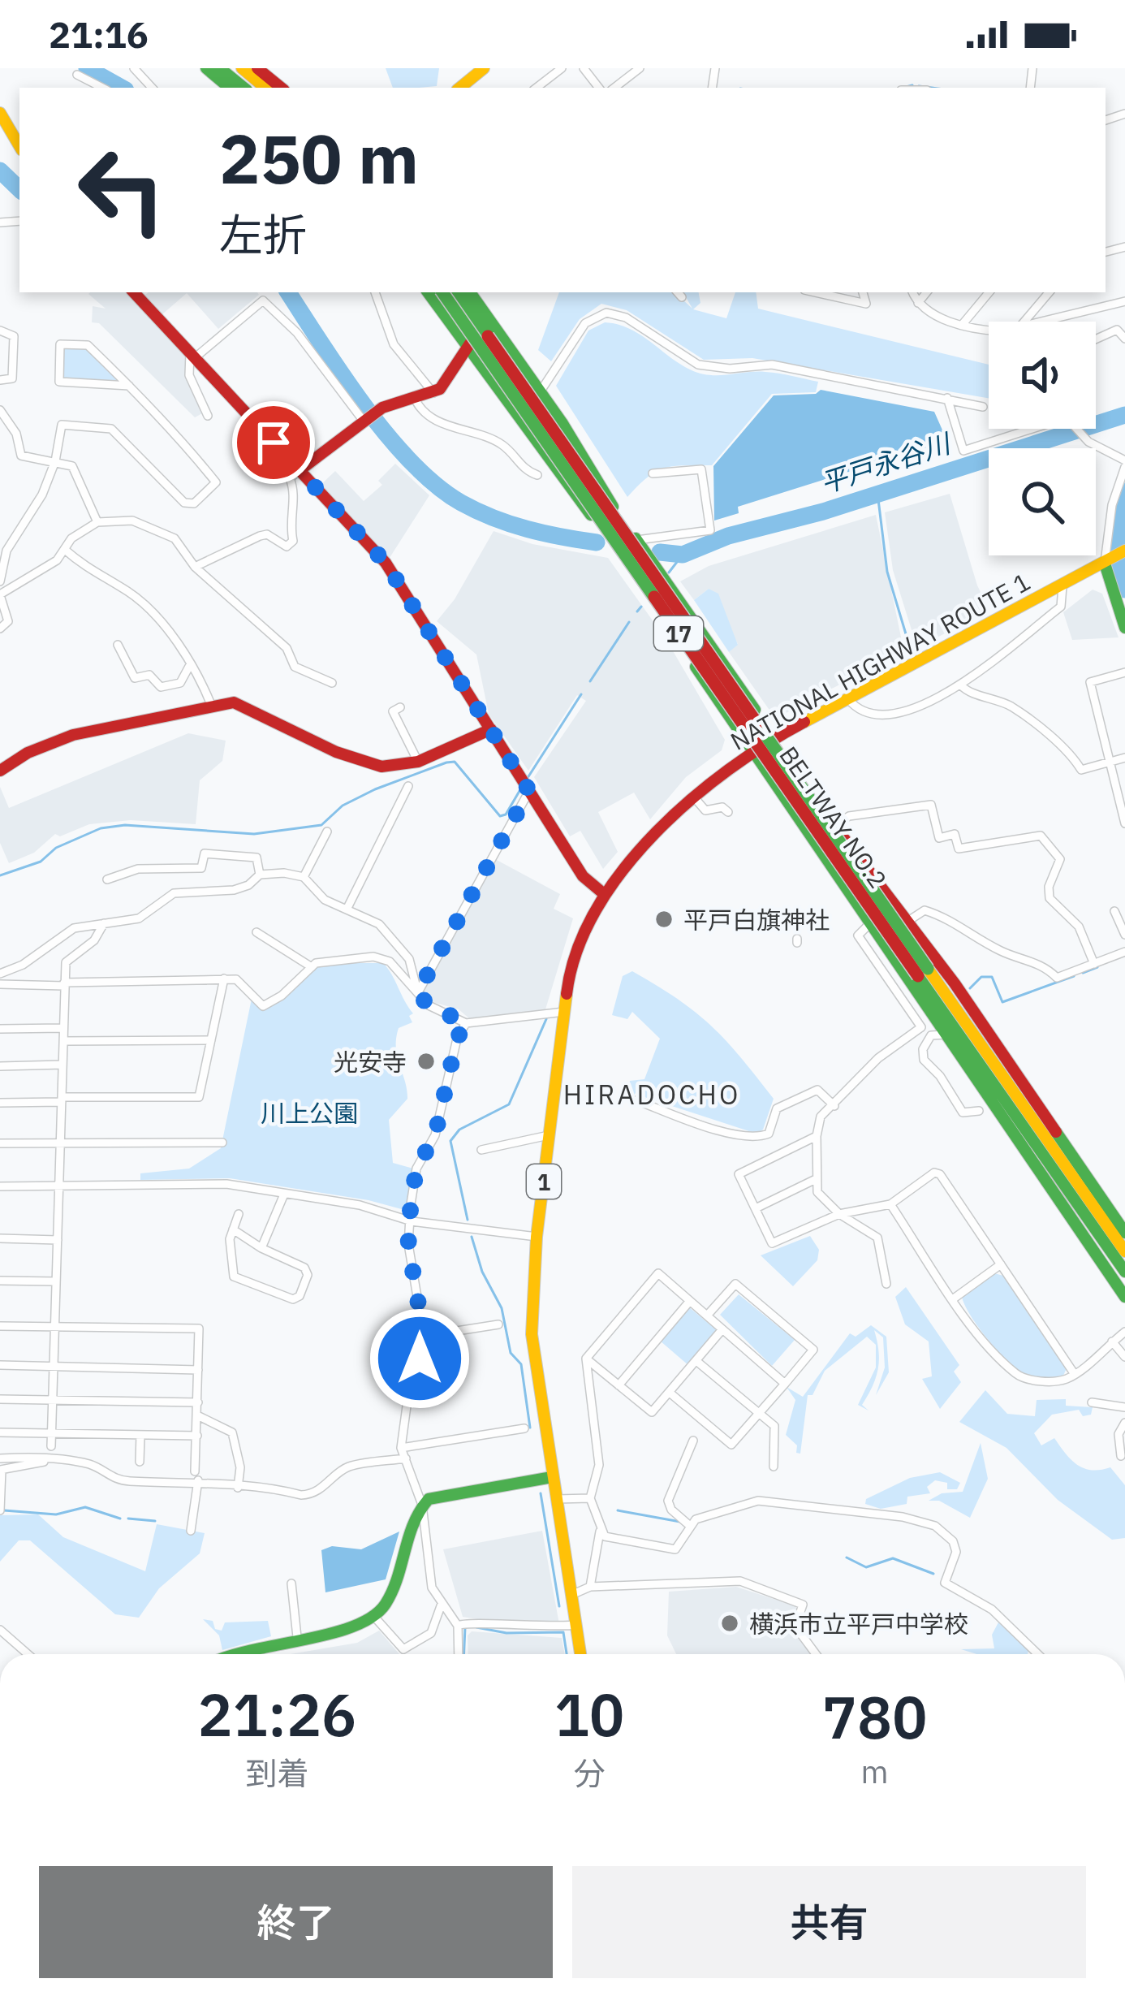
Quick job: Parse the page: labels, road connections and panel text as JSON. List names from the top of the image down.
{
  "streets": {
    "main road": [
      "17",
      "NATIONAL HIGHWAY ROUTE 1",
      "BELTWAY NO.2",
      "1"
    ]
  },
  "districts": ["HIRADOCHO"],
  "water": ["平戸永谷川"],
  "parks": ["川上公園"],
  "places": ["平戸白旗神社", "光安寺", "横浜市立平戸中学校"],
  "page": {
    "status": "21:16",
    "turn": ["250 m", "左折"],
    "eta": [
      "21:26",
      "到着",
      "10",
      "分",
      "780",
      "m"
    ],
    "buttons": ["終了", "共有"]
  }
}
